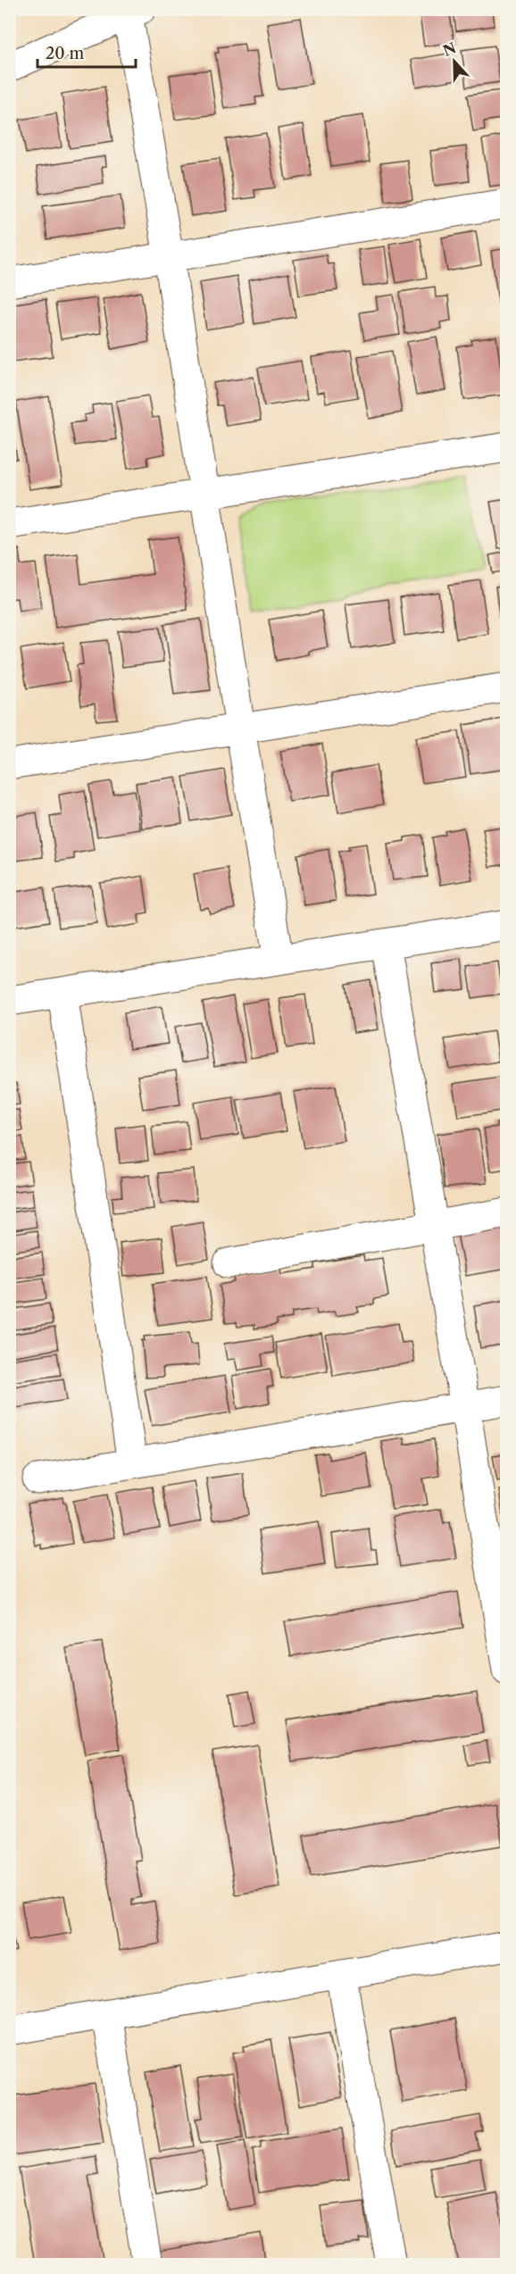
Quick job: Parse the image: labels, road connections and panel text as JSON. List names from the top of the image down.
{
  "scale_bar": "20 m",
  "north": "top"
}
